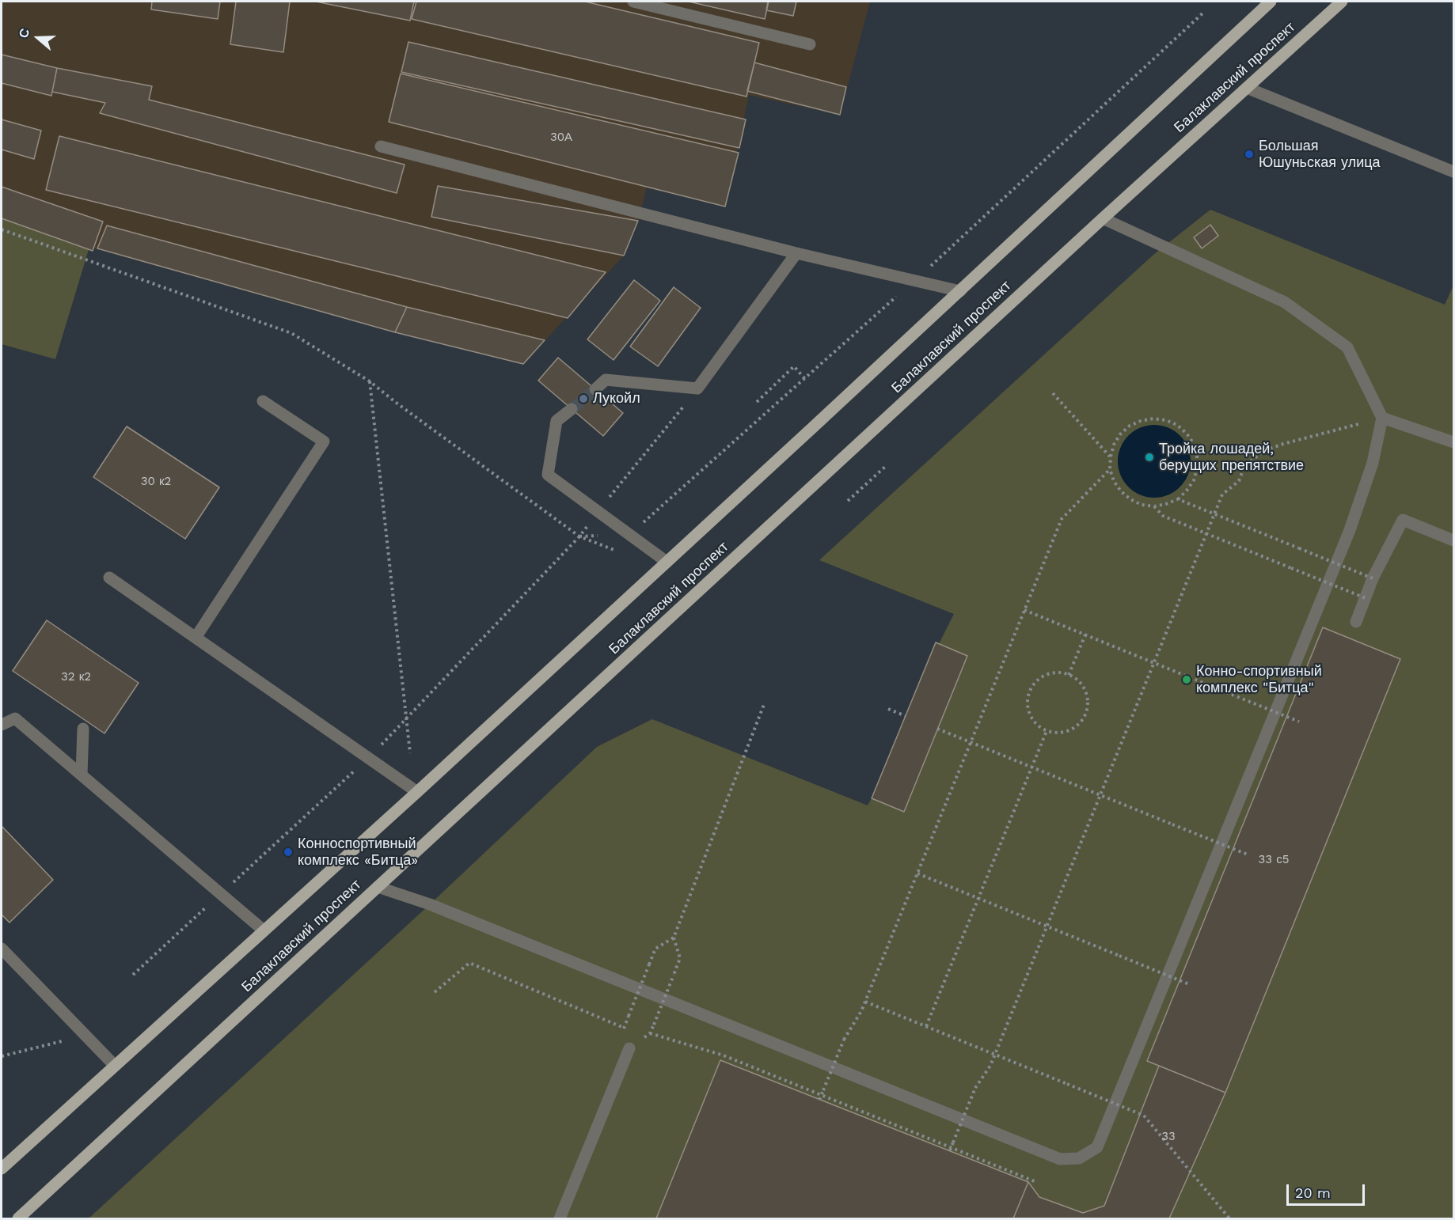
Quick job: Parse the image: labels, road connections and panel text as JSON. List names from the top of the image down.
{
  "streets": {
    "main road": ["Балаклавский проспект"]
  },
  "places": [
    "Большая Юшуньская улица",
    "Лукойл",
    "Тройка лошадей, берущих препятствие",
    "Конно-спортивный комплекс \"Битца\"",
    "Конноспортивный комплекс «Битца»"
  ],
  "house_numbers": [
    "30А",
    "30 к2",
    "32 к2",
    "33 с5",
    "33"
  ],
  "scale_bar": "20 m",
  "north": "left"
}
